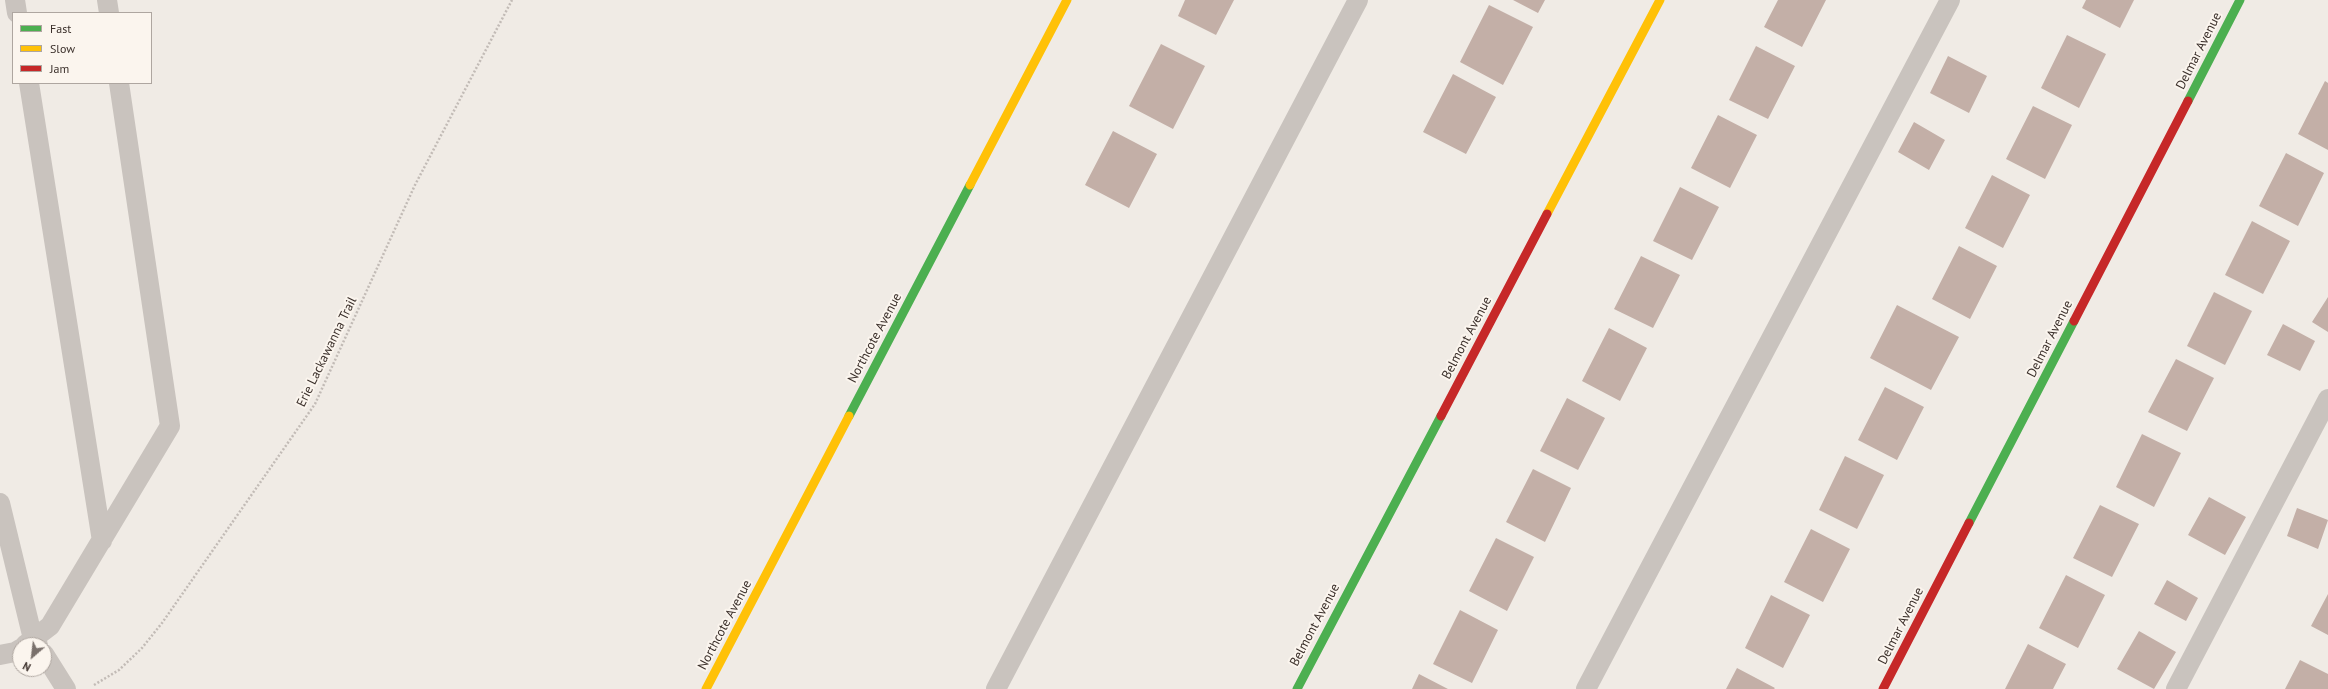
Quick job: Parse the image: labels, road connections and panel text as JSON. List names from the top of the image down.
{
  "streets": {
    "street": ["Delmar Avenue", "Northcote Avenue", "Belmont Avenue"],
    "path": ["Erie Lackawanna Trail"]
  },
  "legend": ["Fast", "Slow", "Jam"],
  "north": "bottom left"
}
